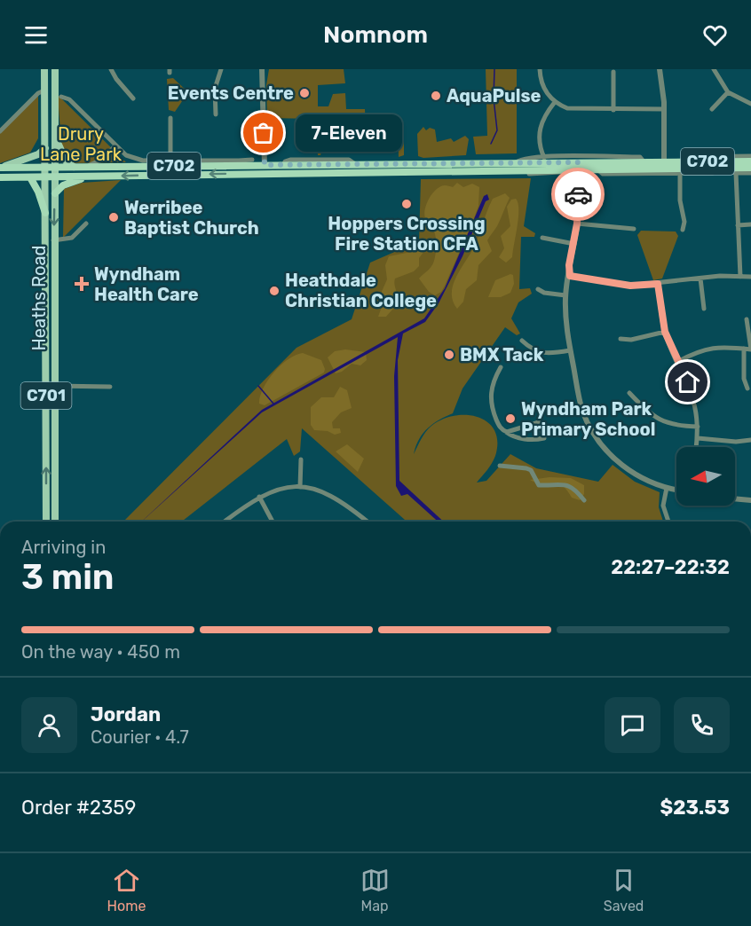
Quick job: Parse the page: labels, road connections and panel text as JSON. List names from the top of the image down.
{
  "streets": {
    "highway": ["C702"],
    "main road": ["Heaths Road", "C701"]
  },
  "crossings": [
    ["C702", "Heaths Road"]
  ],
  "parks": ["Drury Lane Park"],
  "places": {
    "other": [
      "Events Centre",
      "AquaPulse",
      "7-Eleven",
      "Hoppers Crossing Fire Station CFA",
      "Werribee Baptist Church",
      "Heathdale Christian College",
      "BMX Tack",
      "Wyndham Park Primary School"
    ],
    "health": ["Wyndham Health Care"]
  },
  "north": "left",
  "page": {
    "header": "Nomnom",
    "bubble": "7-Eleven",
    "heading": ["3 min", "Arriving in", "22:27–22:32"],
    "panel": [
      "Jordan",
      "Courier · 4.7",
      "Order #2359",
      "$23.53"
    ],
    "bar": "On the way · 450 m",
    "tabs": ["Home", "Map", "Saved"]
  }
}
